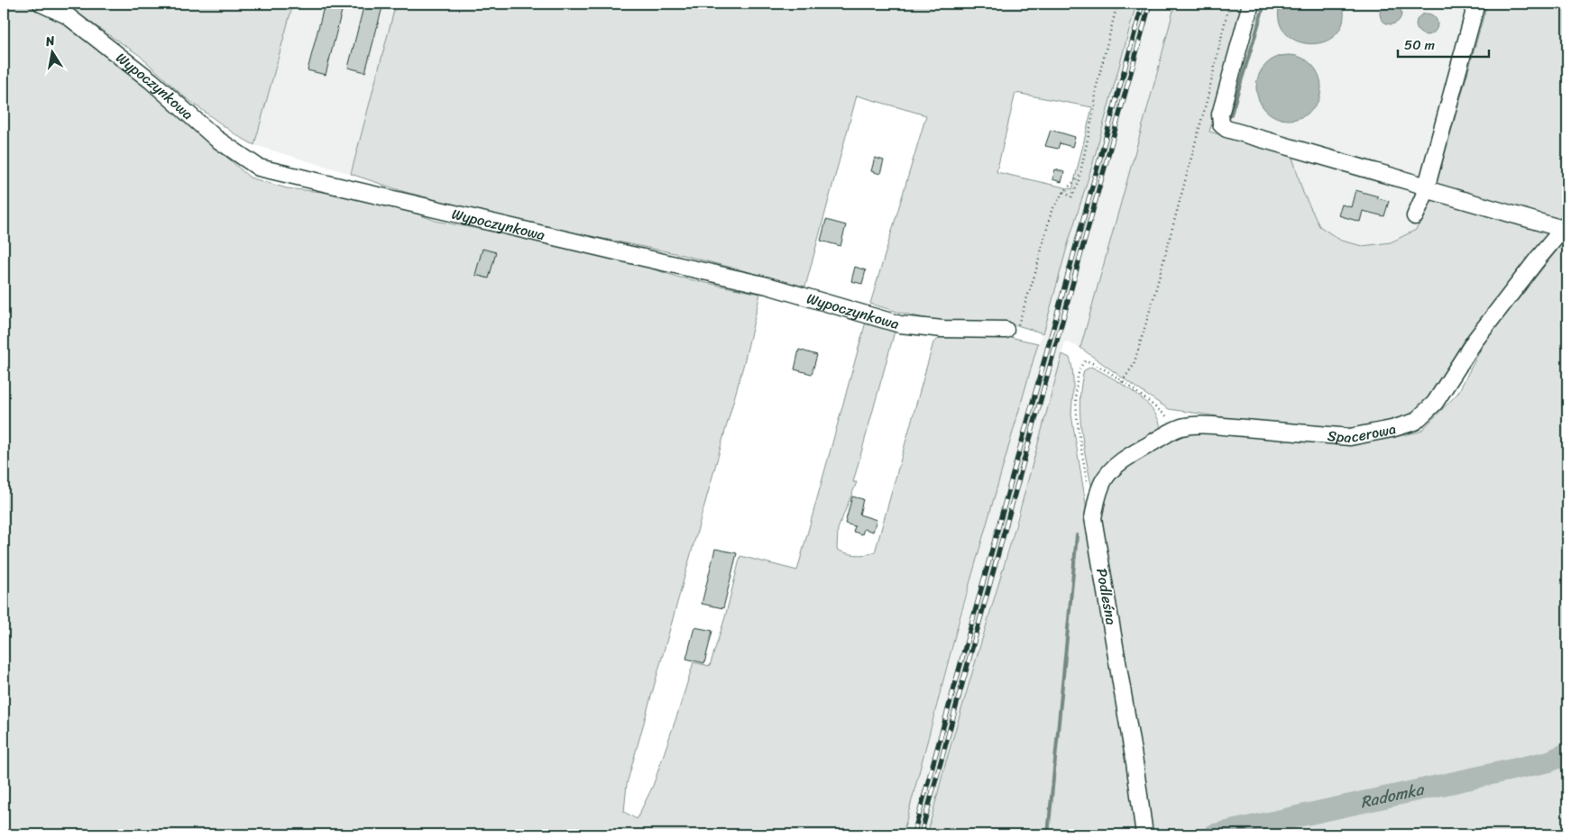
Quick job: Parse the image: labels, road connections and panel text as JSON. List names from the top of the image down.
{
  "streets": {
    "street": ["Wypoczynkowa", "Spacerowa", "Podleśna"]
  },
  "crossings": [
    ["Spacerowa", "Podleśna"]
  ],
  "water": ["Radomka"],
  "scale_bar": "50 m",
  "north": "top"
}
